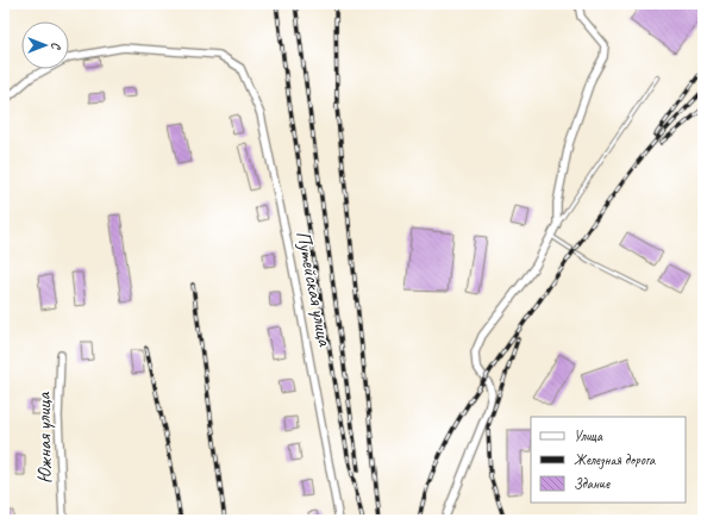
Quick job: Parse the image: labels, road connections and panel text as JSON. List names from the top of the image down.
{
  "streets": {
    "street": ["Путейская улица", "Южная улица"]
  },
  "legend": ["Улица", "Железная дорога", "Здание"],
  "north": "right"
}
